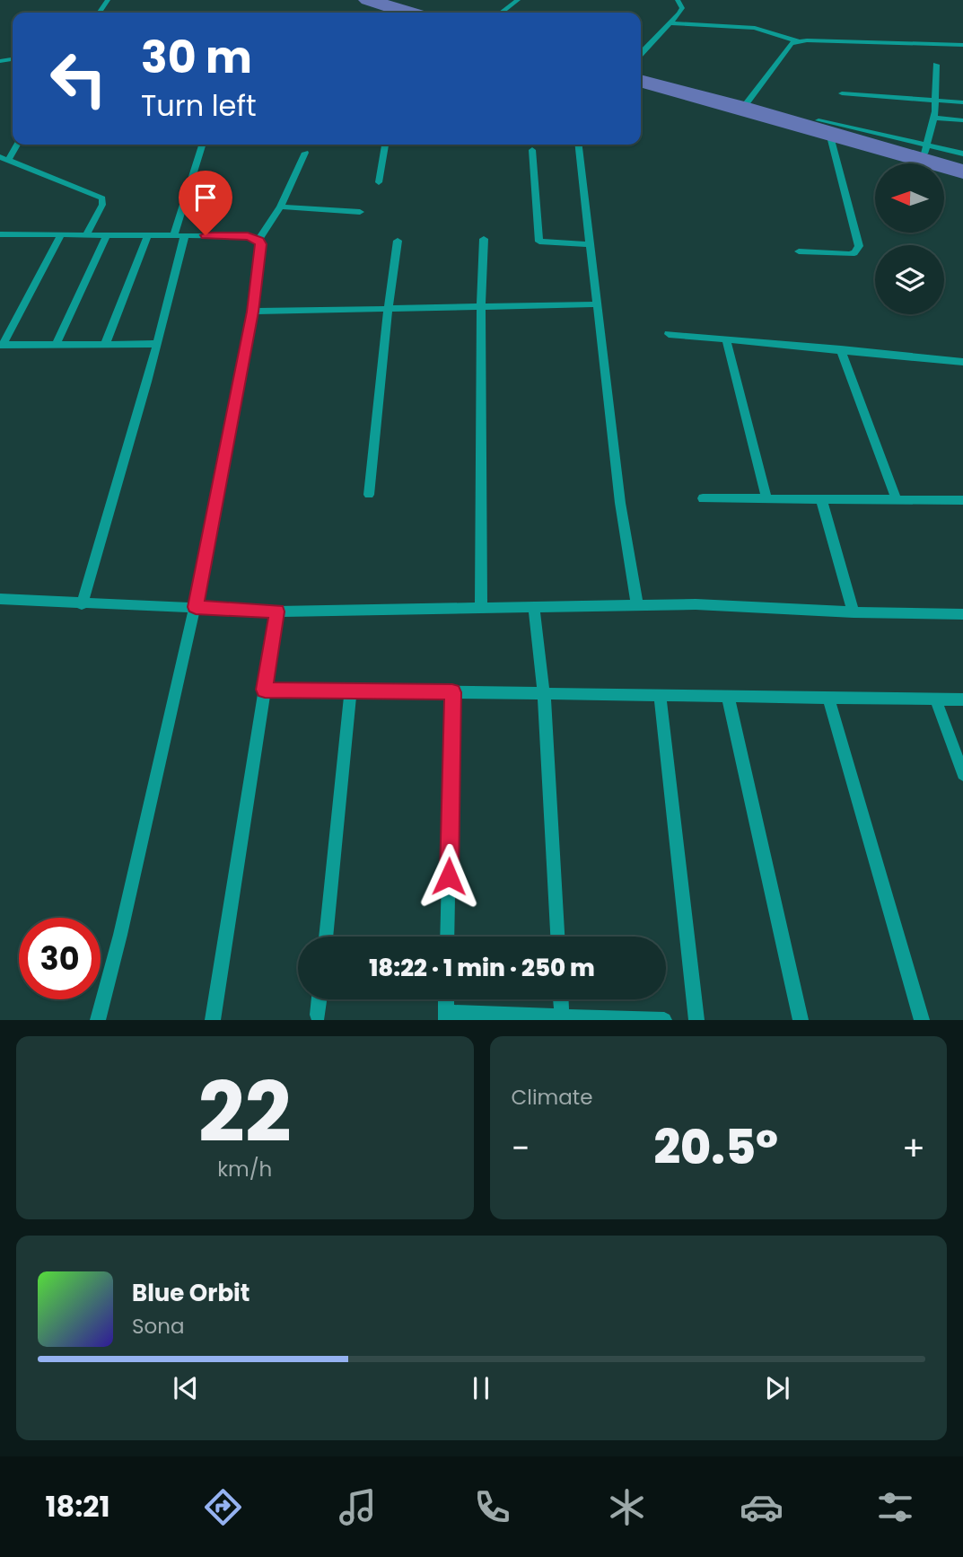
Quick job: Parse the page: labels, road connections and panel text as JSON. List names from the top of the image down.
{
  "north": "left",
  "page": {
    "turn": ["30 m", "Turn left"],
    "limit": "30",
    "trip": "18:22 · 1 min · 250 m",
    "tile": [
      ["22", "km/h"],
      "Climate"
    ],
    "heat": ["−", "20.5°", "+"],
    "song": ["Blue Orbit", "Sona"],
    "tabs": "18:21"
  }
}
